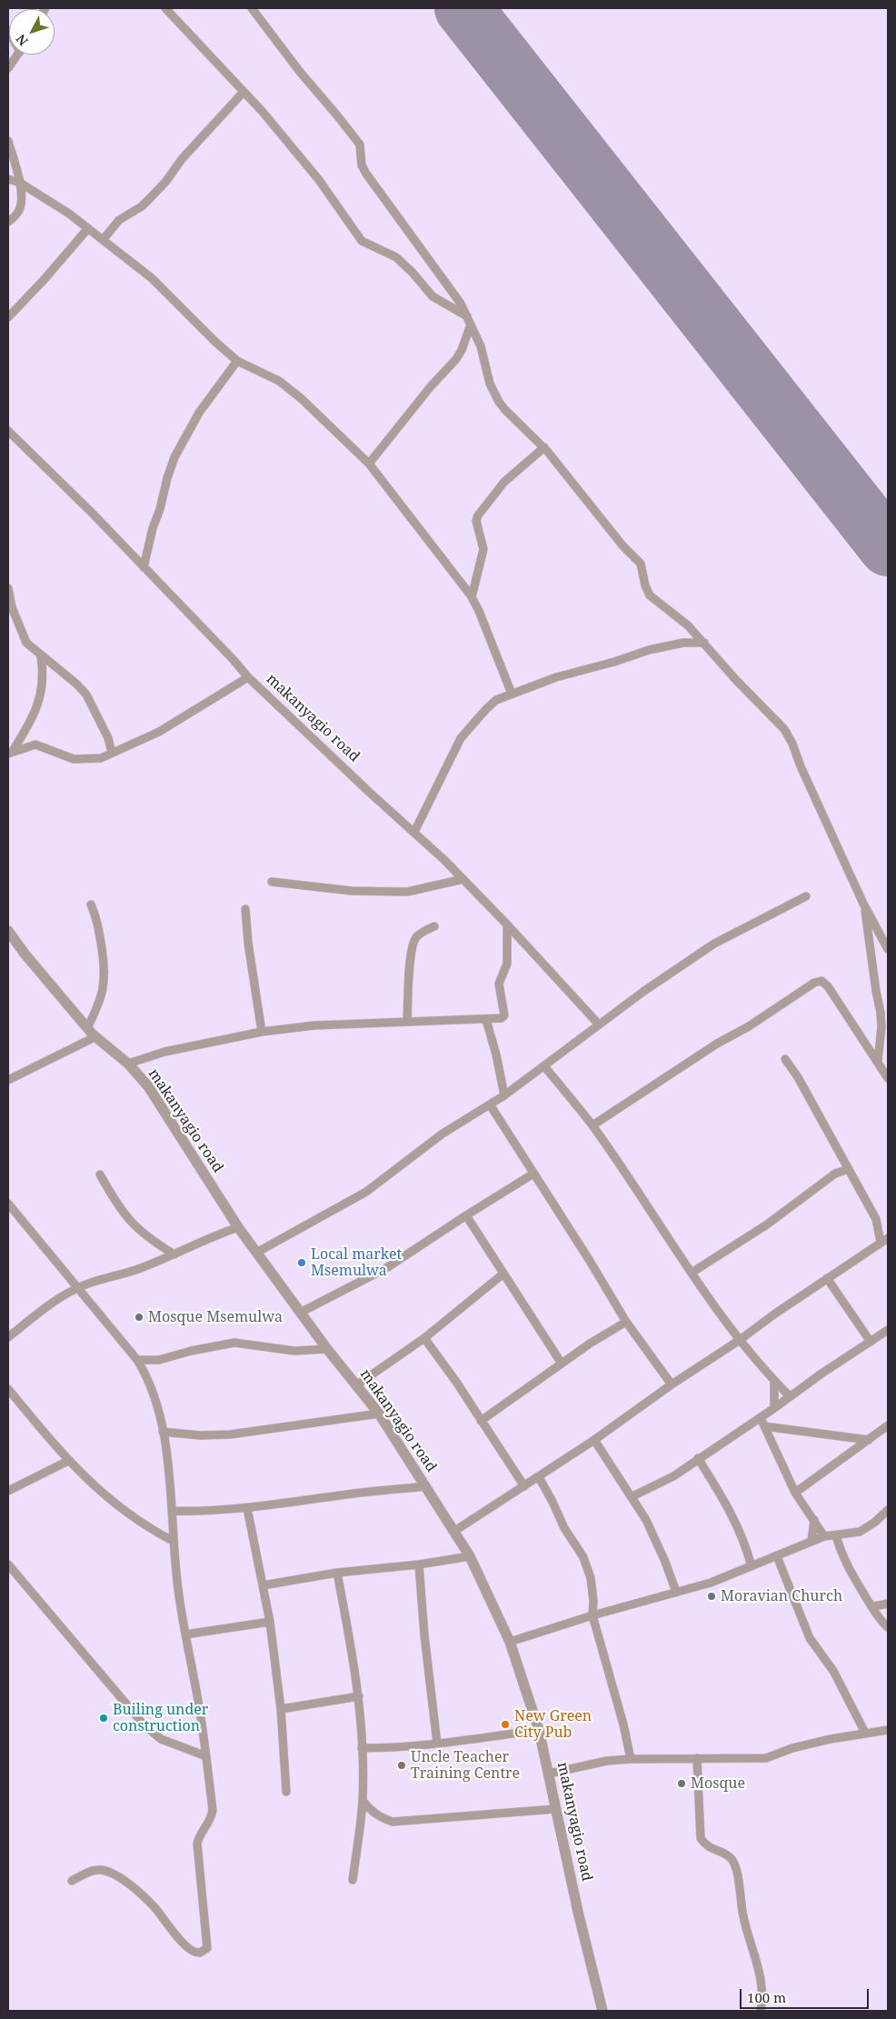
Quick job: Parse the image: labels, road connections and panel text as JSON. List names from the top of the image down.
{
  "streets": {
    "street": ["makanyagio road"]
  },
  "places": [
    "Local market Msemulwa",
    "Mosque Msemulwa",
    "Moravian Church",
    "Builing under construction",
    "New Green City Pub",
    "Uncle Teacher Training Centre",
    "Mosque"
  ],
  "scale_bar": "100 m",
  "north": "bottom left"
}
